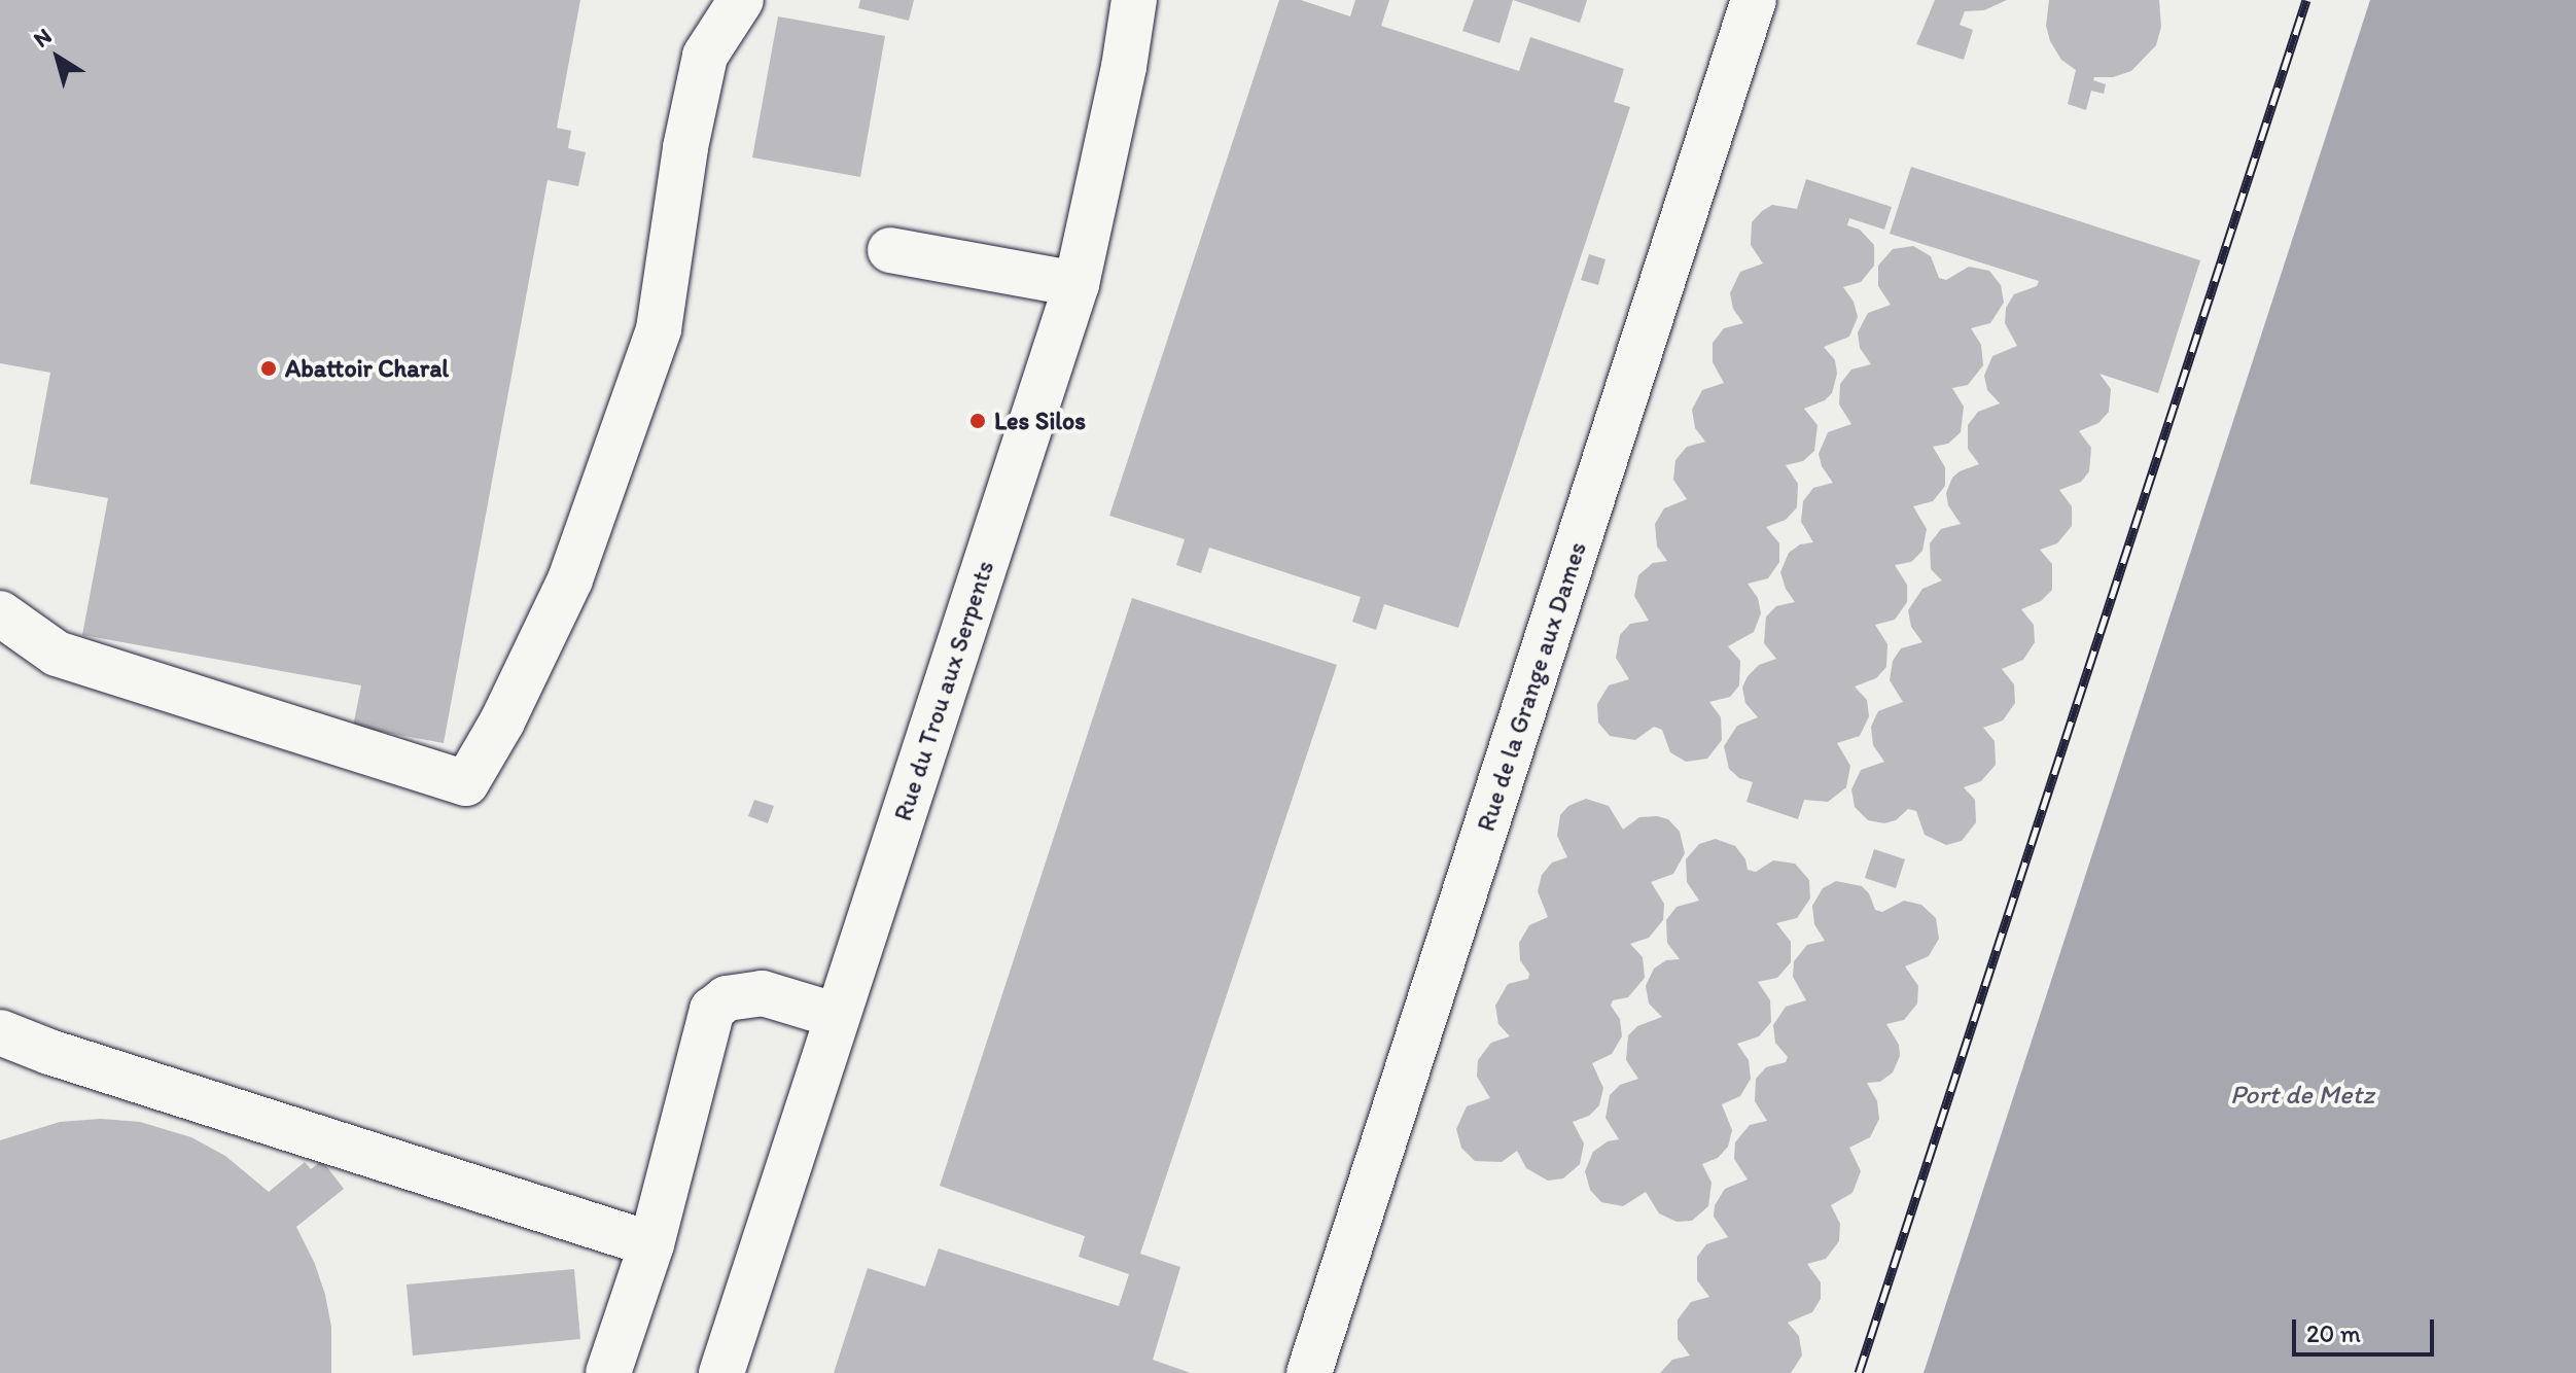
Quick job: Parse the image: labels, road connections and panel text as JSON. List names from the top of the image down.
{
  "streets": {
    "street": ["Rue de la Grange aux Dames", "Rue du Trou aux Serpents"]
  },
  "water": ["Port de Metz"],
  "places": ["Abattoir Charal", "Les Silos"],
  "scale_bar": "20 m",
  "north": "top left"
}
